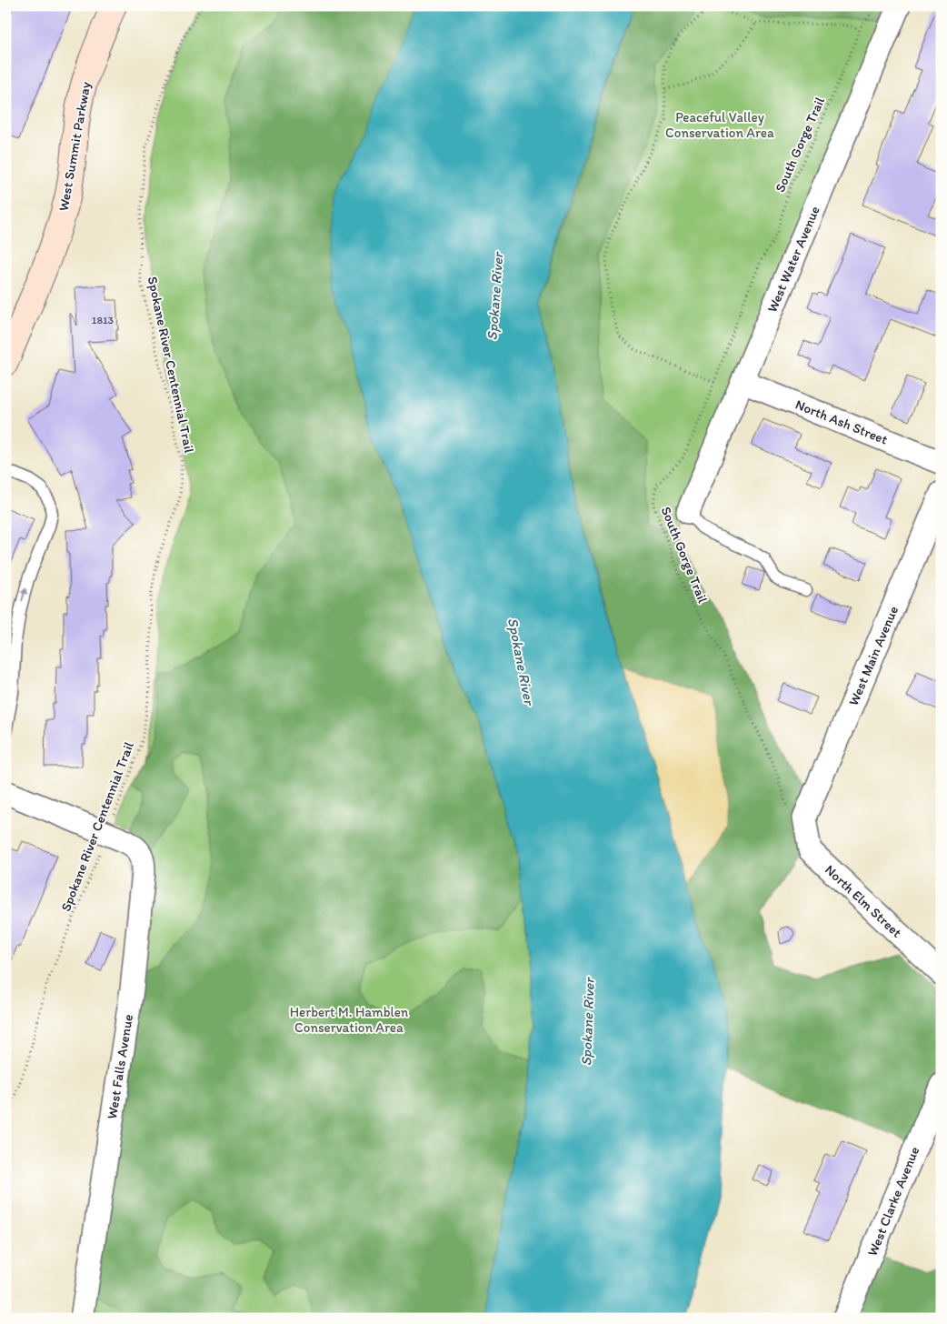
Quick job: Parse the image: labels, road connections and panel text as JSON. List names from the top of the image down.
{
  "streets": {
    "street": [
      "West Summit Parkway",
      "West Water Avenue",
      "North Ash Street",
      "West Main Avenue",
      "North Elm Street",
      "West Falls Avenue",
      "West Clarke Avenue"
    ],
    "path": ["South Gorge Trail", "Spokane River Centennial Trail"]
  },
  "crossings": [
    ["South Gorge Trail", "West Water Avenue"],
    ["South Gorge Trail", "West Main Avenue"],
    ["South Gorge Trail", "North Elm Street"],
    ["West Water Avenue", "North Ash Street"],
    ["Spokane River Centennial Trail", "West Falls Avenue"],
    ["West Main Avenue", "North Elm Street"]
  ],
  "water": ["Spokane River"],
  "parks": ["Peaceful Valley Conservation Area", "Herbert M. Hamblen Conservation Area"],
  "house_numbers": ["1813"]
}
